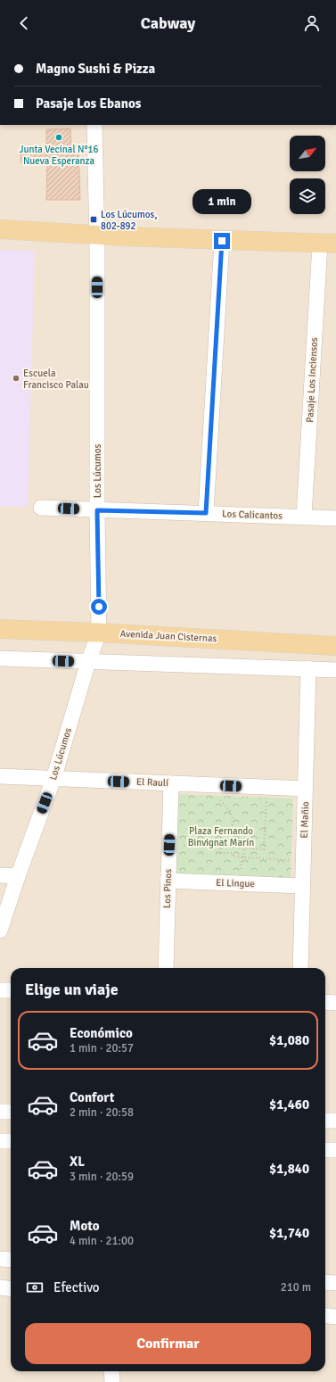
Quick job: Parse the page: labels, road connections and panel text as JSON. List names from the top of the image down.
{
  "streets": {
    "main road": ["Avenida Juan Cisternas"],
    "street": [
      "Pasaje Los Inciensos",
      "Los Lúcumos",
      "Los Calicantos",
      "El Raulí",
      "El Mañio",
      "El Lingue",
      "Los Pinos"
    ]
  },
  "crossings": [
    ["Pasaje Los Inciensos", "Los Calicantos"],
    ["Los Lúcumos", "Los Calicantos"],
    ["Los Lúcumos", "Avenida Juan Cisternas"],
    ["Los Lúcumos", "El Raulí"],
    ["El Raulí", "El Mañio"],
    ["El Raulí", "Los Pinos"],
    ["El Mañio", "El Lingue"],
    ["El Lingue", "Los Pinos"]
  ],
  "parks": ["Plaza Fernando Binvignat Marín"],
  "places": {
    "other": ["Junta Vecinal N°16 Nueva Esperanza", "Escuela Francisco Palau"],
    "transit": ["Los Lúcumos, 802-892"]
  },
  "north": "top right",
  "page": {
    "header": "Cabway",
    "banner": ["Magno Sushi & Pizza", "Pasaje Los Ebanos"],
    "bubble": "1 min",
    "heading": "Elige un viaje",
    "list": [
      {
        "name": "Económico",
        "note": "1 min · 20:57",
        "value": "$1,080"
      },
      {
        "name": "Confort",
        "note": "2 min · 20:58",
        "value": "$1,460"
      },
      {
        "name": "XL",
        "note": "3 min · 20:59",
        "value": "$1,840"
      },
      {
        "name": "Moto",
        "note": "4 min · 21:00",
        "value": "$1,740"
      }
    ],
    "pay": ["Efectivo", "210 m"],
    "buttons": "Confirmar"
  }
}
